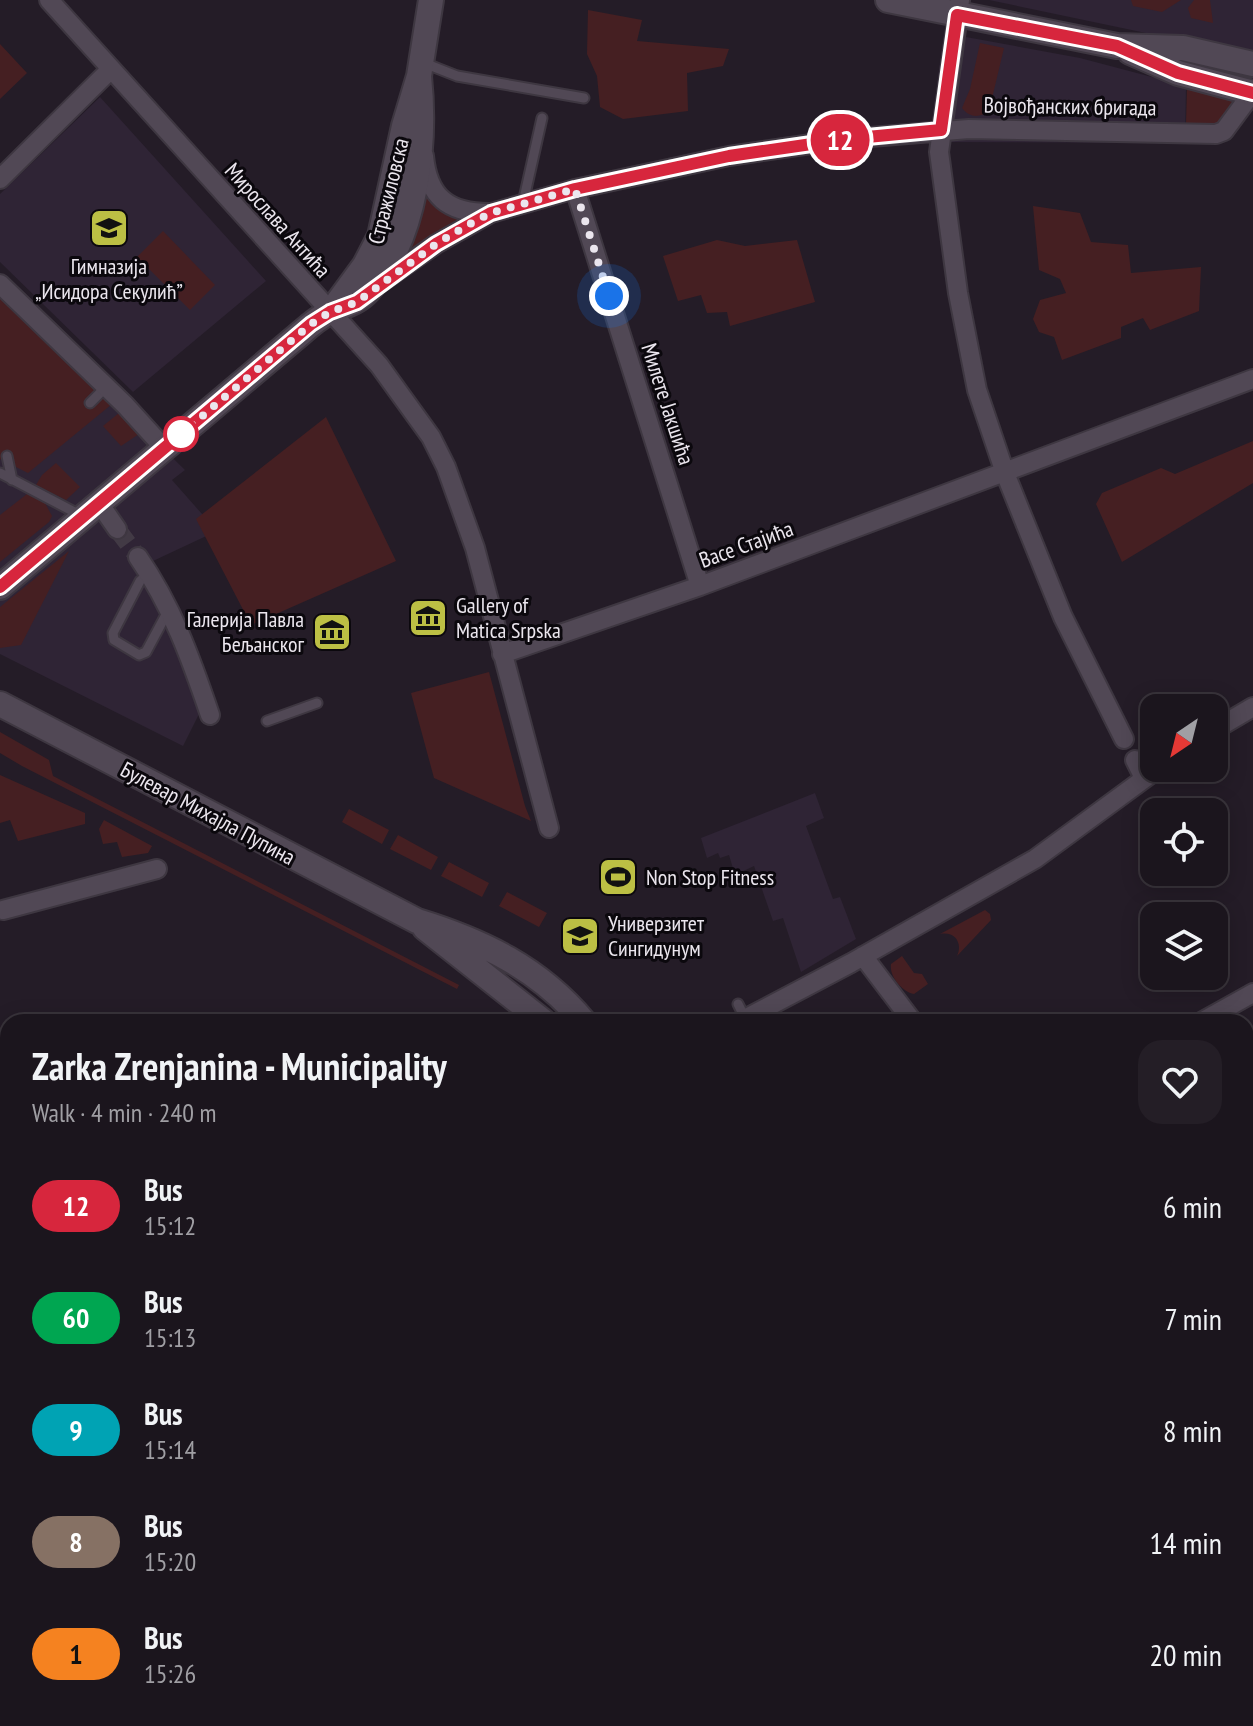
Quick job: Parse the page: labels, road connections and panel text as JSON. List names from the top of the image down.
{
  "streets": {
    "street": [
      "Војвођанских бригада",
      "Стражиловска",
      "Мирослава Антића",
      "Милете Јакшића",
      "Васе Стајића",
      "Булевар Михајла Пупина"
    ]
  },
  "crossings": [
    ["Војвођанских бригада", "Стражиловска"],
    ["Војвођанских бригада", "Милете Јакшића"],
    ["Стражиловска", "Мирослава Антића"],
    ["Мирослава Антића", "Васе Стајића"],
    ["Милете Јакшића", "Васе Стајића"]
  ],
  "places": {
    "school or university": ["Гимназија „Исидора Секулић”", "Универзитет Сингидунум"],
    "museum": ["Gallery of Matica Srpska", "Галерија Павла Бељанског"],
    "sports": ["Non Stop Fitness"]
  },
  "lines": ["bus line 12"],
  "north": "bottom left",
  "page": {
    "on_map": "12",
    "heading": ["Zarka Zrenjanina - Municipality", "Walk · 4 min · 240 m"],
    "list": [
      {
        "mark": "12",
        "name": "Bus",
        "note": "15:12",
        "value": "6 min"
      },
      {
        "mark": "60",
        "name": "Bus",
        "note": "15:13",
        "value": "7 min"
      },
      {
        "mark": "9",
        "name": "Bus",
        "note": "15:14",
        "value": "8 min"
      },
      {
        "mark": "8",
        "name": "Bus",
        "note": "15:20",
        "value": "14 min"
      },
      {
        "mark": "1",
        "name": "Bus",
        "note": "15:26",
        "value": "20 min"
      }
    ]
  }
}
